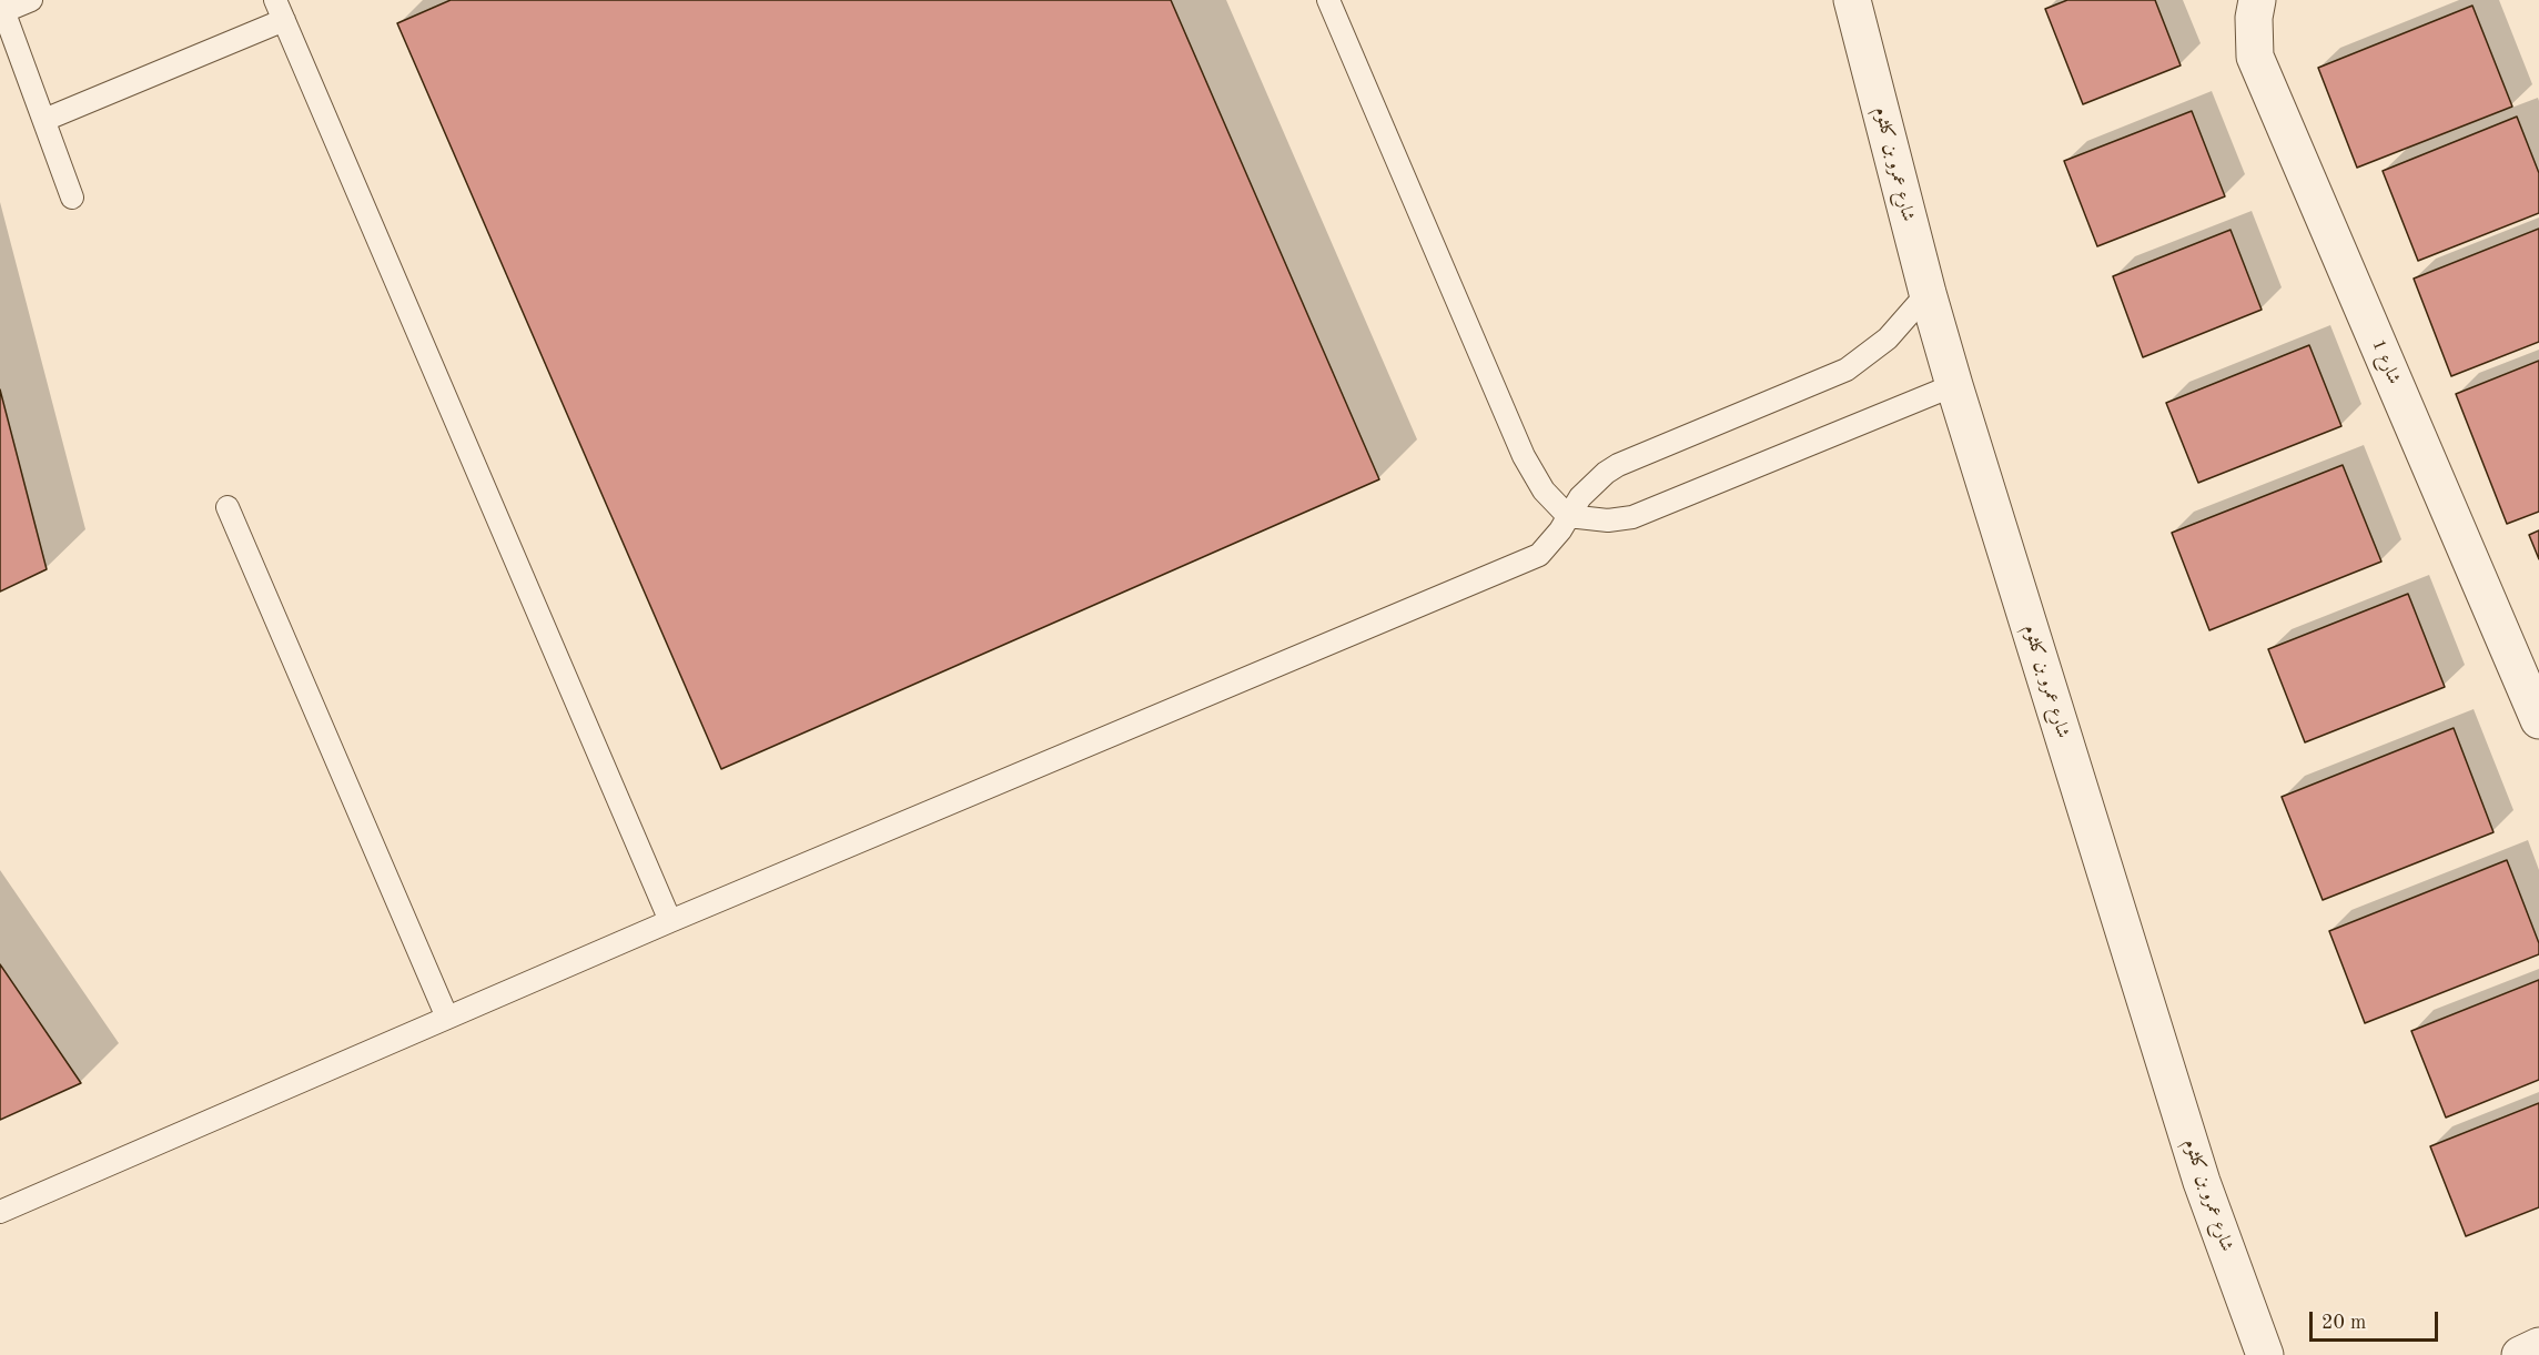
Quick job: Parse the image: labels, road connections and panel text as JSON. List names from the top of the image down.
{
  "streets": {
    "street": ["شارع عمرو بن كلثوم", "شارع 1"]
  },
  "scale_bar": "20 m"
}
